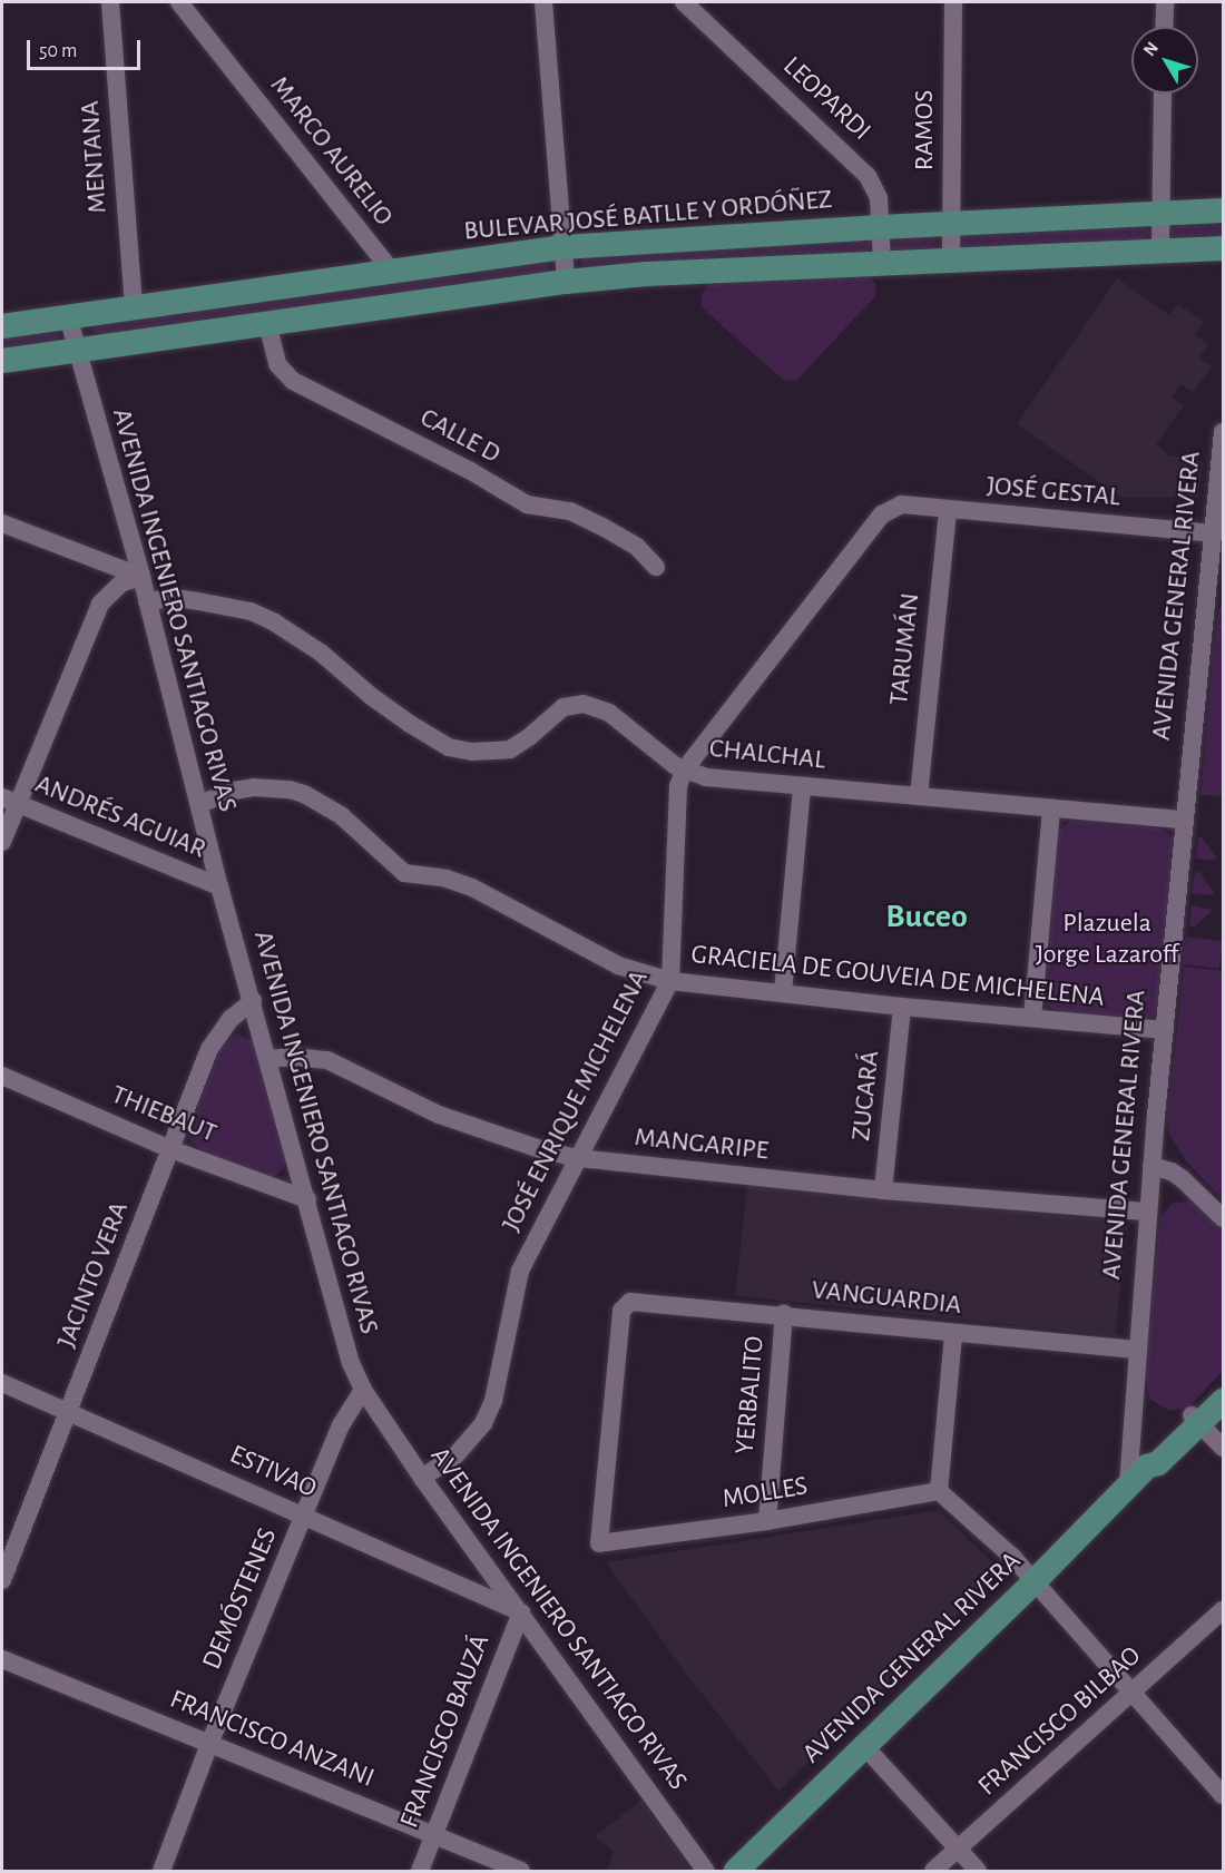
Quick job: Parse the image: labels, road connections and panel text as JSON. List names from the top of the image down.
{
  "streets": {
    "main road": ["BULEVAR JOSÉ BATLLE Y ORDÓÑEZ", "AVENIDA GENERAL RIVERA"],
    "street": [
      "LEOPARDI",
      "RAMOS",
      "MARCO AURELIO",
      "MENTANA",
      "CALLE D",
      "JOSÉ GESTAL",
      "AVENIDA INGENIERO SANTIAGO RIVAS",
      "TARUMÁN",
      "CHALCHAL",
      "ANDRÉS AGUIAR",
      "GRACIELA DE GOUVEIA DE MICHELENA",
      "ZUCARÁ",
      "JOSÉ ENRIQUE MICHELENA",
      "THIEBAUT",
      "MANGARIPE",
      "JACINTO VERA",
      "VANGUARDIA",
      "YERBALITO",
      "ESTIVAO",
      "MOLLES",
      "DEMÓSTENES",
      "FRANCISCO BILBAO",
      "FRANCISCO BAUZÁ",
      "FRANCISCO ANZANI"
    ]
  },
  "crossings": [
    ["LEOPARDI", "BULEVAR JOSÉ BATLLE Y ORDÓÑEZ"],
    ["RAMOS", "BULEVAR JOSÉ BATLLE Y ORDÓÑEZ"],
    ["MARCO AURELIO", "BULEVAR JOSÉ BATLLE Y ORDÓÑEZ"],
    ["MENTANA", "BULEVAR JOSÉ BATLLE Y ORDÓÑEZ"],
    ["BULEVAR JOSÉ BATLLE Y ORDÓÑEZ", "AVENIDA INGENIERO SANTIAGO RIVAS"],
    ["JOSÉ GESTAL", "AVENIDA GENERAL RIVERA"],
    ["JOSÉ GESTAL", "TARUMÁN"],
    ["JOSÉ GESTAL", "JOSÉ ENRIQUE MICHELENA"],
    ["AVENIDA GENERAL RIVERA", "CHALCHAL"],
    ["AVENIDA GENERAL RIVERA", "GRACIELA DE GOUVEIA DE MICHELENA"],
    ["AVENIDA GENERAL RIVERA", "MANGARIPE"],
    ["AVENIDA GENERAL RIVERA", "VANGUARDIA"],
    ["AVENIDA INGENIERO SANTIAGO RIVAS", "CHALCHAL"],
    ["AVENIDA INGENIERO SANTIAGO RIVAS", "ANDRÉS AGUIAR"],
    ["AVENIDA INGENIERO SANTIAGO RIVAS", "GRACIELA DE GOUVEIA DE MICHELENA"],
    ["AVENIDA INGENIERO SANTIAGO RIVAS", "JOSÉ ENRIQUE MICHELENA"],
    ["AVENIDA INGENIERO SANTIAGO RIVAS", "THIEBAUT"],
    ["AVENIDA INGENIERO SANTIAGO RIVAS", "MANGARIPE"],
    ["AVENIDA INGENIERO SANTIAGO RIVAS", "JACINTO VERA"],
    ["AVENIDA INGENIERO SANTIAGO RIVAS", "ESTIVAO"],
    ["AVENIDA INGENIERO SANTIAGO RIVAS", "DEMÓSTENES"],
    ["AVENIDA INGENIERO SANTIAGO RIVAS", "FRANCISCO BAUZÁ"],
    ["TARUMÁN", "CHALCHAL"],
    ["CHALCHAL", "JOSÉ ENRIQUE MICHELENA"],
    ["GRACIELA DE GOUVEIA DE MICHELENA", "ZUCARÁ"],
    ["GRACIELA DE GOUVEIA DE MICHELENA", "JOSÉ ENRIQUE MICHELENA"],
    ["ZUCARÁ", "MANGARIPE"],
    ["JOSÉ ENRIQUE MICHELENA", "MANGARIPE"],
    ["THIEBAUT", "JACINTO VERA"],
    ["JACINTO VERA", "ESTIVAO"],
    ["VANGUARDIA", "YERBALITO"],
    ["VANGUARDIA", "MOLLES"],
    ["YERBALITO", "MOLLES"],
    ["ESTIVAO", "DEMÓSTENES"],
    ["ESTIVAO", "FRANCISCO BAUZÁ"],
    ["DEMÓSTENES", "FRANCISCO ANZANI"],
    ["FRANCISCO BAUZÁ", "FRANCISCO ANZANI"]
  ],
  "districts": ["Buceo"],
  "parks": ["Plazuela Jorge Lazaroff"],
  "scale_bar": "50 m",
  "north": "top left"
}
